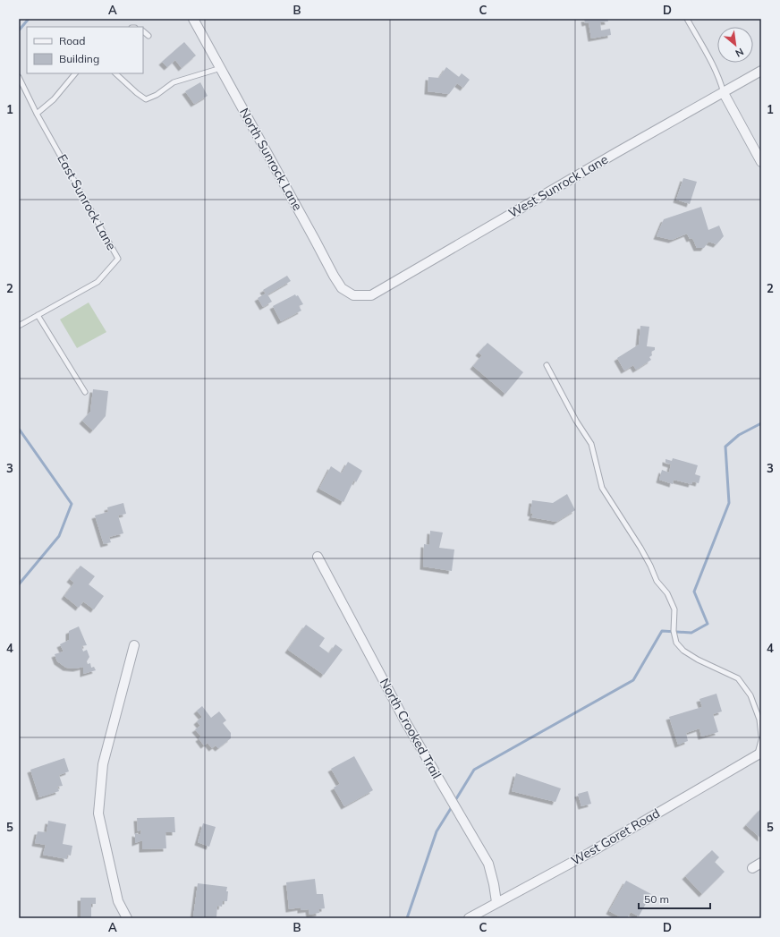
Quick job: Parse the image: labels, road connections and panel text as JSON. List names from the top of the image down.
{
  "streets": {
    "street": [
      "North Sunrock Lane",
      "West Sunrock Lane",
      "North Crooked Trail",
      "West Goret Road"
    ],
    "lane": ["East Sunrock Lane"]
  },
  "crossings": [
    ["North Sunrock Lane", "West Sunrock Lane"],
    ["North Crooked Trail", "West Goret Road"]
  ],
  "legend": ["Road", "Building"],
  "scale_bar": "50 m",
  "north": "bottom right",
  "grid": {
    "columns": [
      "A",
      "B",
      "C",
      "D"
    ],
    "rows": [
      "1",
      "2",
      "3",
      "4",
      "5"
    ]
  }
}
